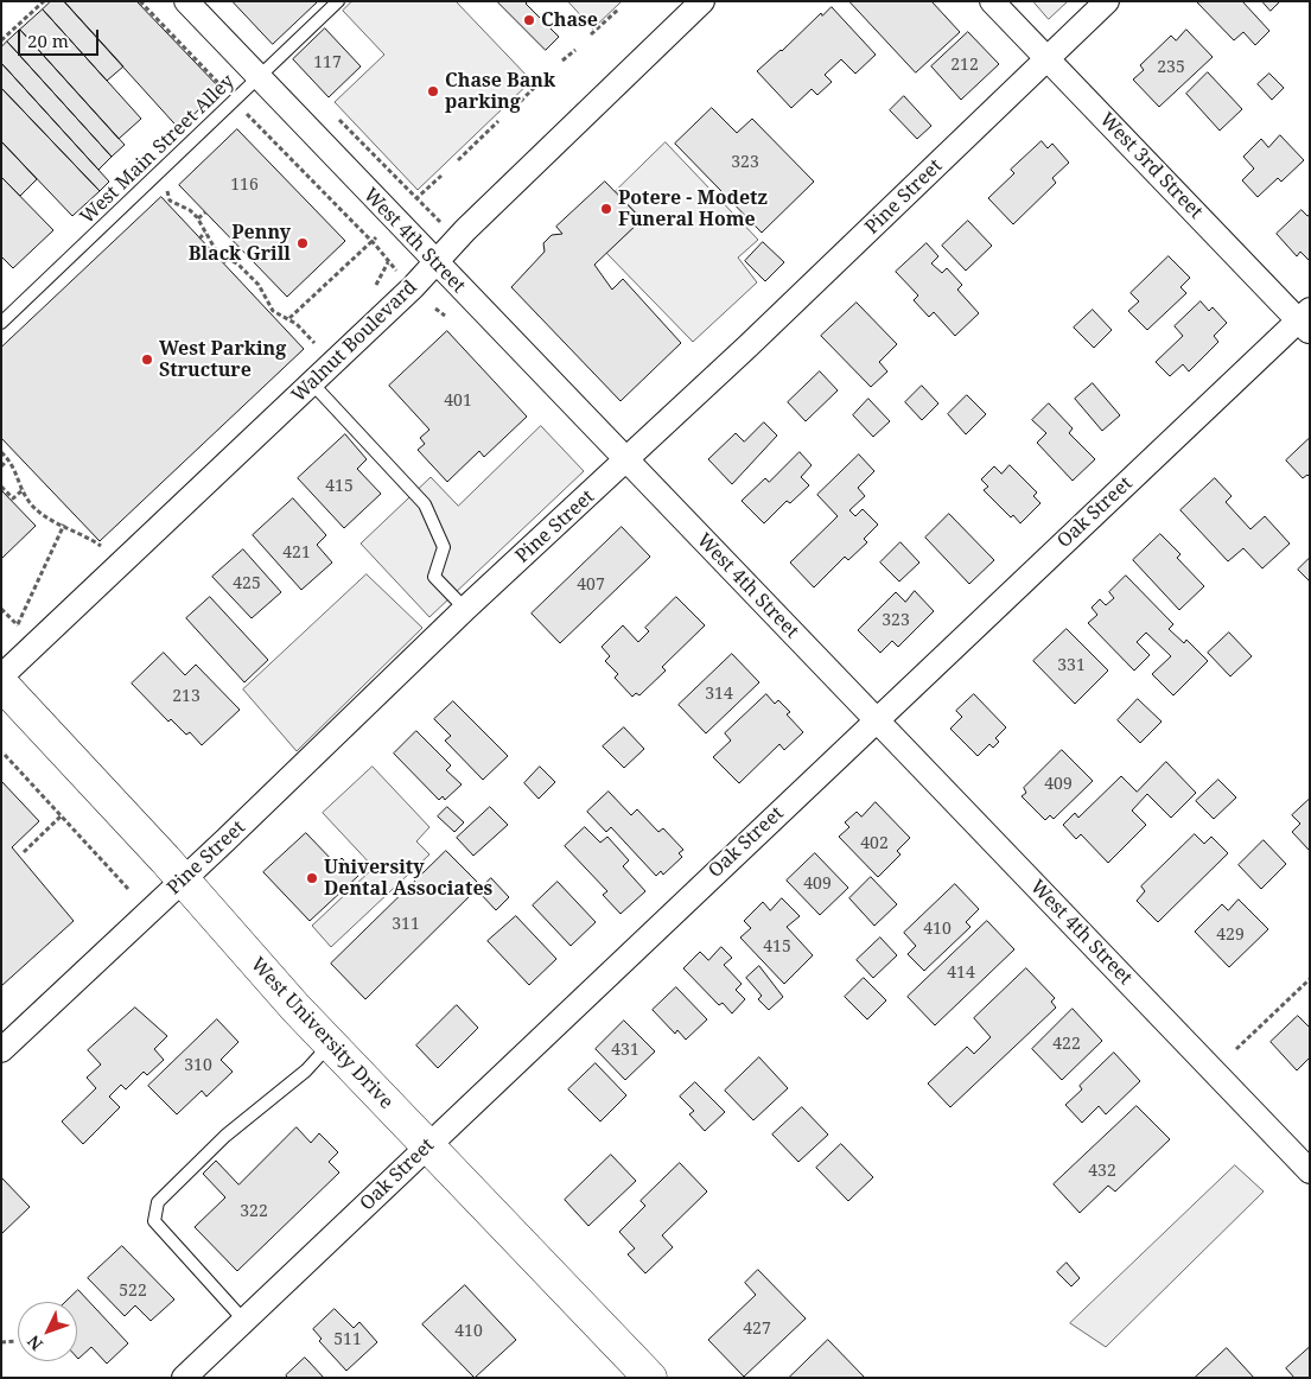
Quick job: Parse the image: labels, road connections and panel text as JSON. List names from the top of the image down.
{
  "streets": {
    "main road": ["West University Drive"],
    "street": [
      "West 3rd Street",
      "Pine Street",
      "West 4th Street",
      "Walnut Boulevard",
      "Oak Street"
    ],
    "lane": ["West Main Street Alley"]
  },
  "crossings": [
    ["West Main Street Alley", "West 4th Street"],
    ["West 3rd Street", "Pine Street"],
    ["West 3rd Street", "Oak Street"],
    ["Pine Street", "West 4th Street"],
    ["Pine Street", "West University Drive"],
    ["West 4th Street", "Walnut Boulevard"],
    ["West 4th Street", "Oak Street"],
    ["Oak Street", "West University Drive"]
  ],
  "places": [
    "Chase",
    "Chase Bank parking",
    "Potere - Modetz Funeral Home",
    "Penny Black Grill",
    "West Parking Structure",
    "University Dental Associates"
  ],
  "house_numbers": [
    "117",
    "212",
    "235",
    "323",
    "116",
    "401",
    "415",
    "421",
    "425",
    "407",
    "323",
    "331",
    "314",
    "213",
    "409",
    "402",
    "409",
    "311",
    "410",
    "429",
    "415",
    "414",
    "422",
    "431",
    "310",
    "432",
    "322",
    "522",
    "427",
    "410",
    "511"
  ],
  "scale_bar": "20 m",
  "north": "bottom left"
}
